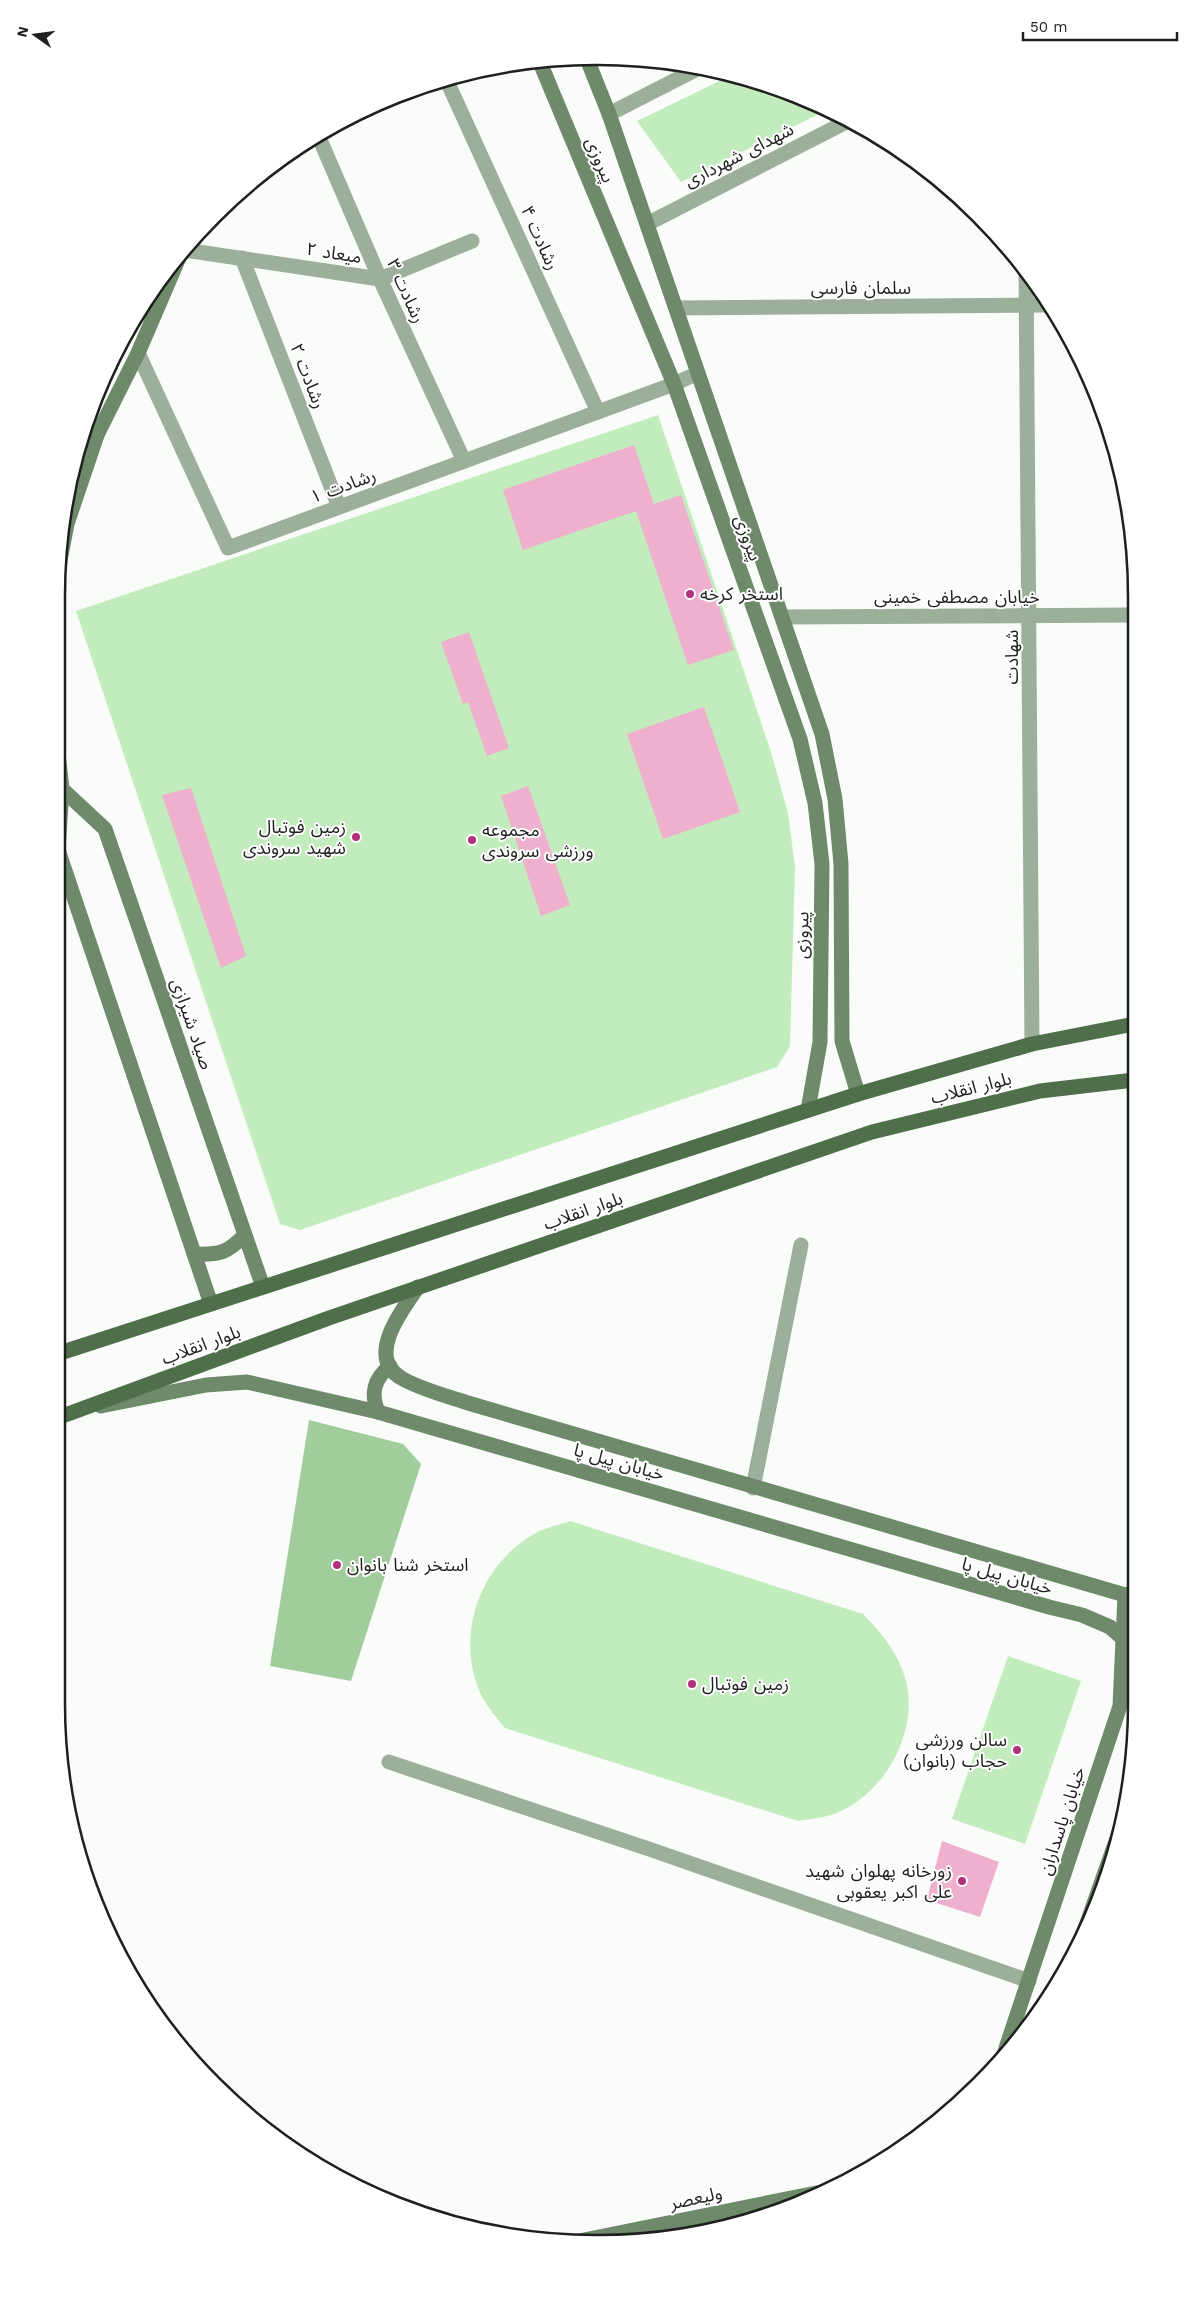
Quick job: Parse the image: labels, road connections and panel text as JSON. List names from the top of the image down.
{
  "streets": {
    "main road": [
      "پیروزی",
      "صیاد شیرازی",
      "بلوار انقلاب",
      "خیابان پیل پا",
      "خیابان پاسداران",
      "ولیعصر"
    ],
    "street": [
      "شهدای شهرداری",
      "رشادت ۴",
      "میعاد ۲",
      "سلمان فارسی",
      "رشادت ۳",
      "رشادت ۲",
      "رشادت ۱",
      "خیابان مصطفی خمینی",
      "شهادت"
    ]
  },
  "crossings": [
    ["شهدای شهرداری", "پیروزی"],
    ["پیروزی", "سلمان فارسی"],
    ["پیروزی", "رشادت ۱"],
    ["پیروزی", "خیابان مصطفی خمینی"],
    ["پیروزی", "بلوار انقلاب"],
    ["رشادت ۴", "رشادت ۱"],
    ["میعاد ۲", "رشادت ۳"],
    ["میعاد ۲", "رشادت ۲"],
    ["سلمان فارسی", "شهادت"],
    ["رشادت ۳", "رشادت ۱"],
    ["رشادت ۲", "رشادت ۱"],
    ["خیابان مصطفی خمینی", "شهادت"],
    ["شهادت", "بلوار انقلاب"],
    ["صیاد شیرازی", "بلوار انقلاب"],
    ["بلوار انقلاب", "خیابان پیل پا"],
    ["خیابان پیل پا", "خیابان پاسداران"]
  ],
  "places": [
    "استخر کرخه",
    "زمین فوتبال شهید سروندی",
    "مجموعه ورزشی سروندی",
    "استخر شنا بانوان",
    "زمین فوتبال",
    "سالن ورزشی حجاب (بانوان)",
    "زورخانه پهلوان شهید علی اکبر یعقوبی"
  ],
  "scale_bar": "50 m",
  "north": "left"
}
